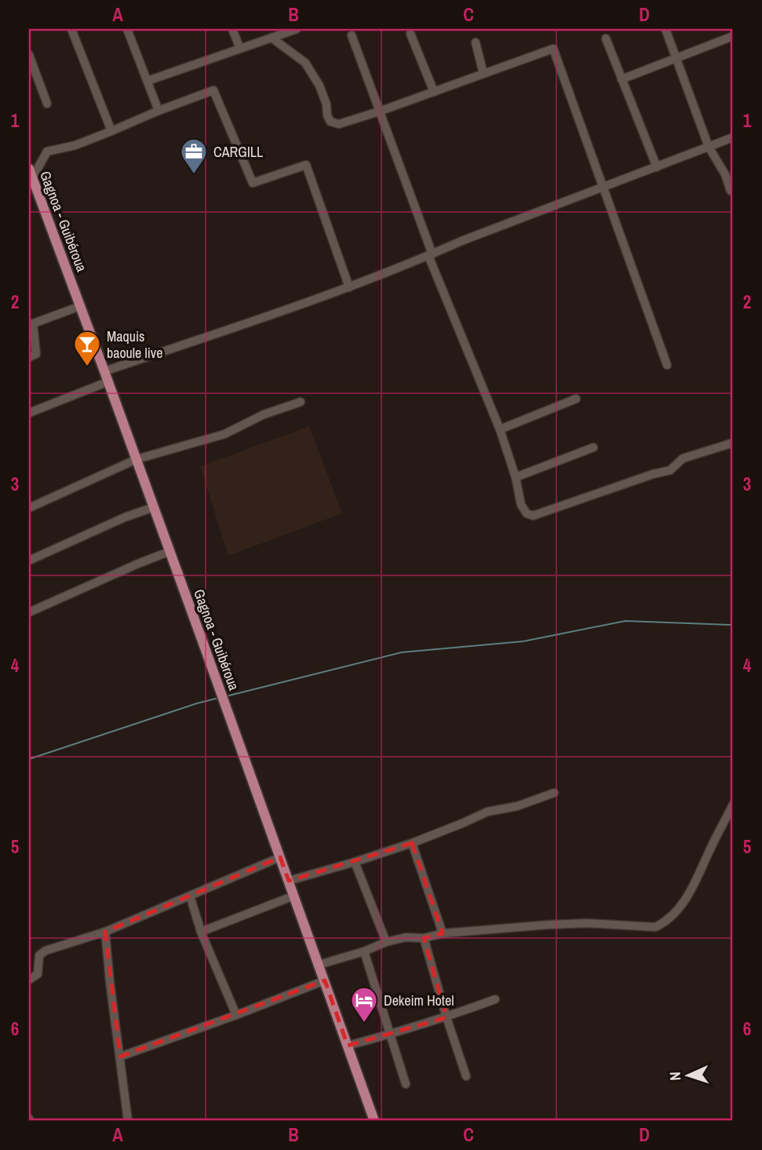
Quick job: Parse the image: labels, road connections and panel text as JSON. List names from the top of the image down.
{
  "streets": {
    "main road": ["Gagnoa - Guibéroua"]
  },
  "places": {
    "office": ["CARGILL"],
    "bar": ["Maquis baoule live"],
    "hotel": ["Dekeim Hotel"]
  },
  "north": "left",
  "grid": {
    "columns": [
      "A",
      "B",
      "C",
      "D"
    ],
    "rows": [
      "1",
      "2",
      "3",
      "4",
      "5",
      "6"
    ]
  }
}
